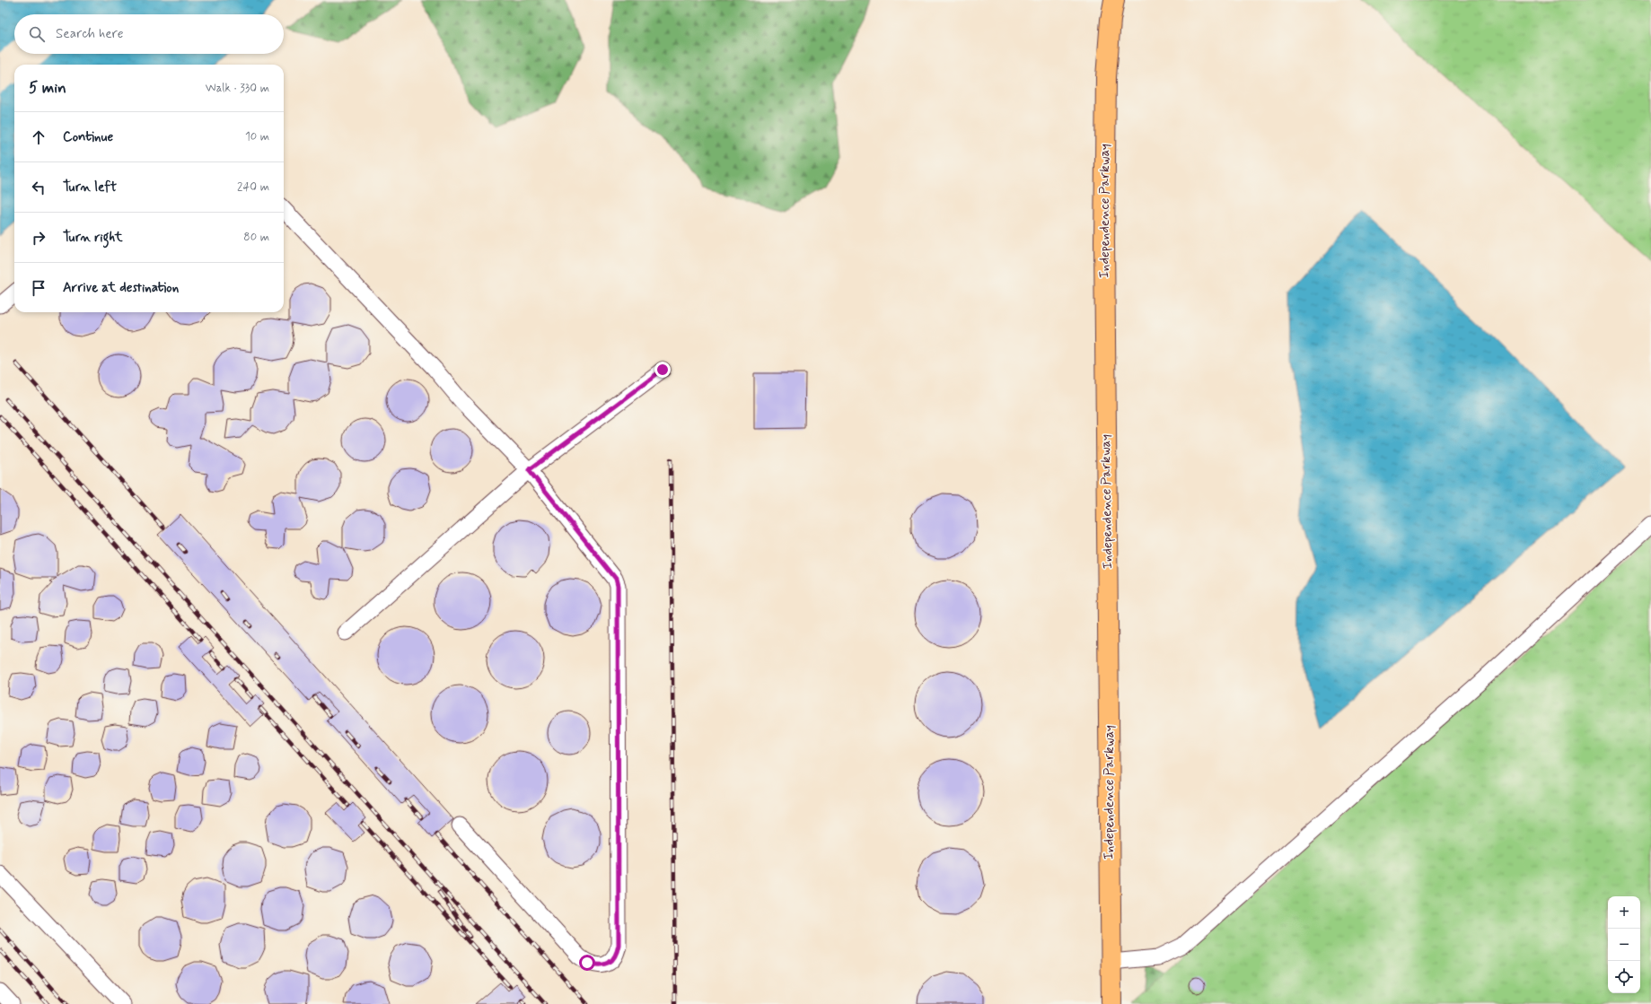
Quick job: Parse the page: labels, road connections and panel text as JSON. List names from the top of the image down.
{
  "streets": {
    "main road": ["Independence Parkway"]
  },
  "page": {
    "search": "Search here",
    "heading": ["5 min", "Walk · 330 m"],
    "list": [
      ["Continue", "10 m"],
      ["Turn left", "240 m"],
      ["Turn right", "80 m"],
      "Arrive at destination"
    ],
    "map_buttons": ["+", "−"]
  }
}
